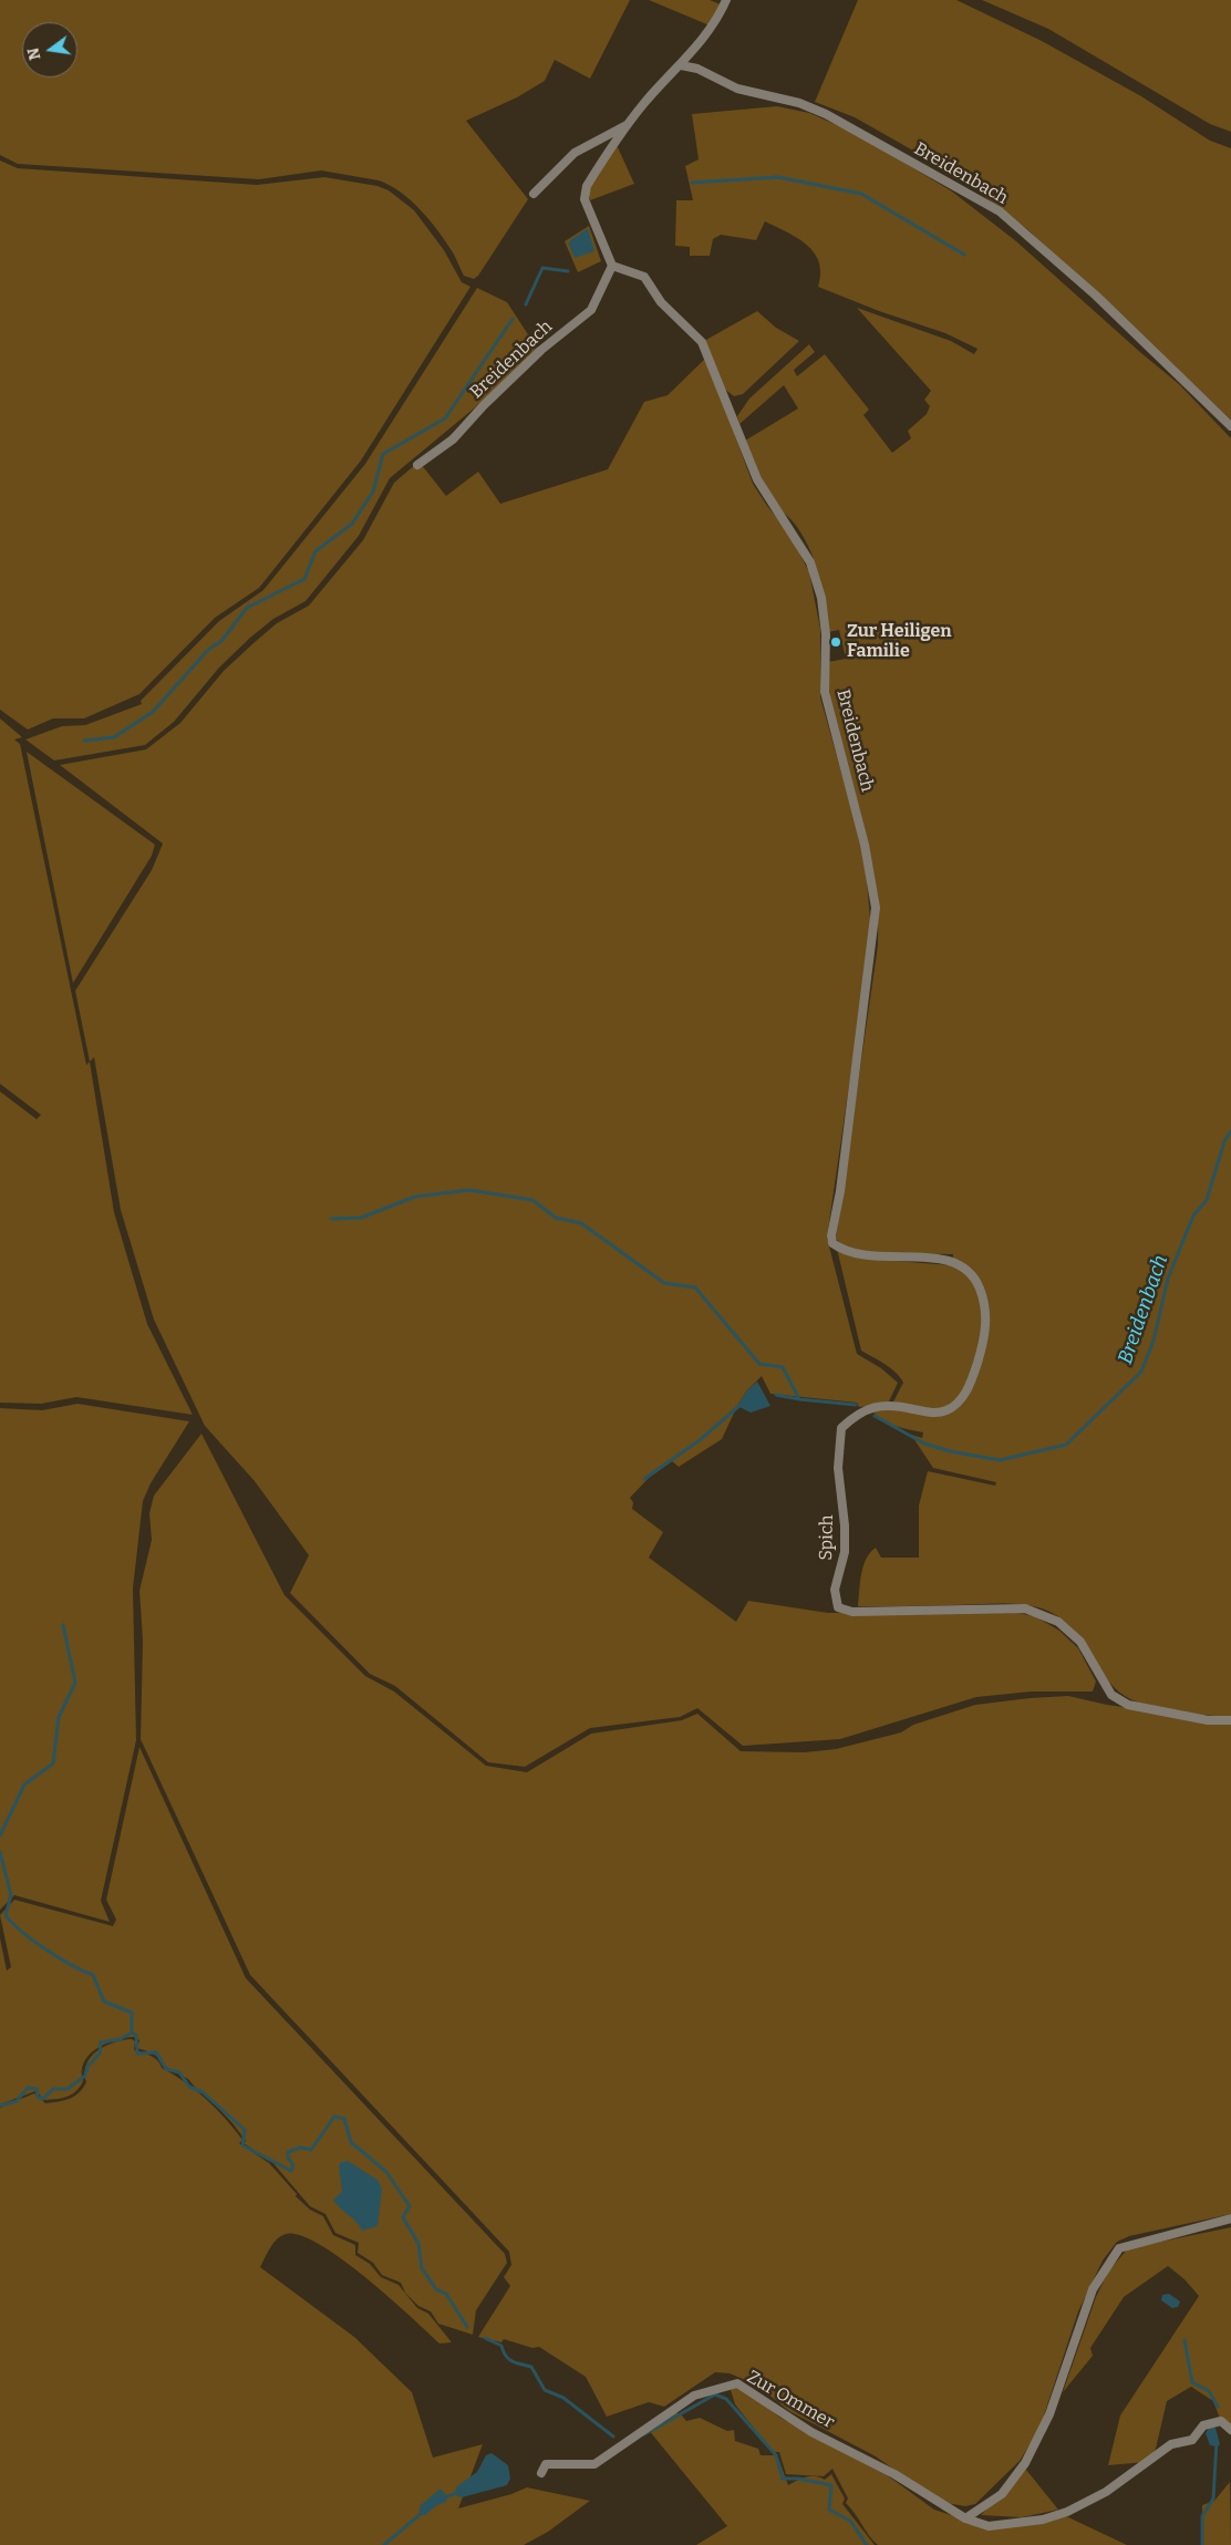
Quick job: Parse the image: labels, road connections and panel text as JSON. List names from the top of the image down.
{
  "streets": {
    "street": ["Breidenbach", "Spich", "Zur Ommer"]
  },
  "crossings": [
    ["Breidenbach", "Spich"]
  ],
  "water": ["Breidenbach"],
  "places": ["Zur Heiligen Familie"],
  "north": "left"
}
